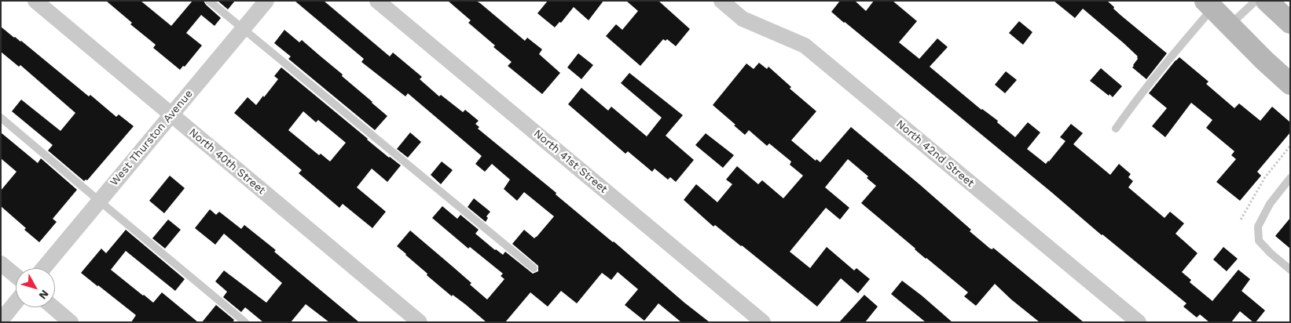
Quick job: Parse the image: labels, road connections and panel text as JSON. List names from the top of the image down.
{
  "streets": {
    "street": [
      "West Thurston Avenue",
      "North 42nd Street",
      "North 40th Street",
      "North 41st Street"
    ]
  },
  "crossings": [
    ["West Thurston Avenue", "North 40th Street"]
  ],
  "north": "bottom right"
}
